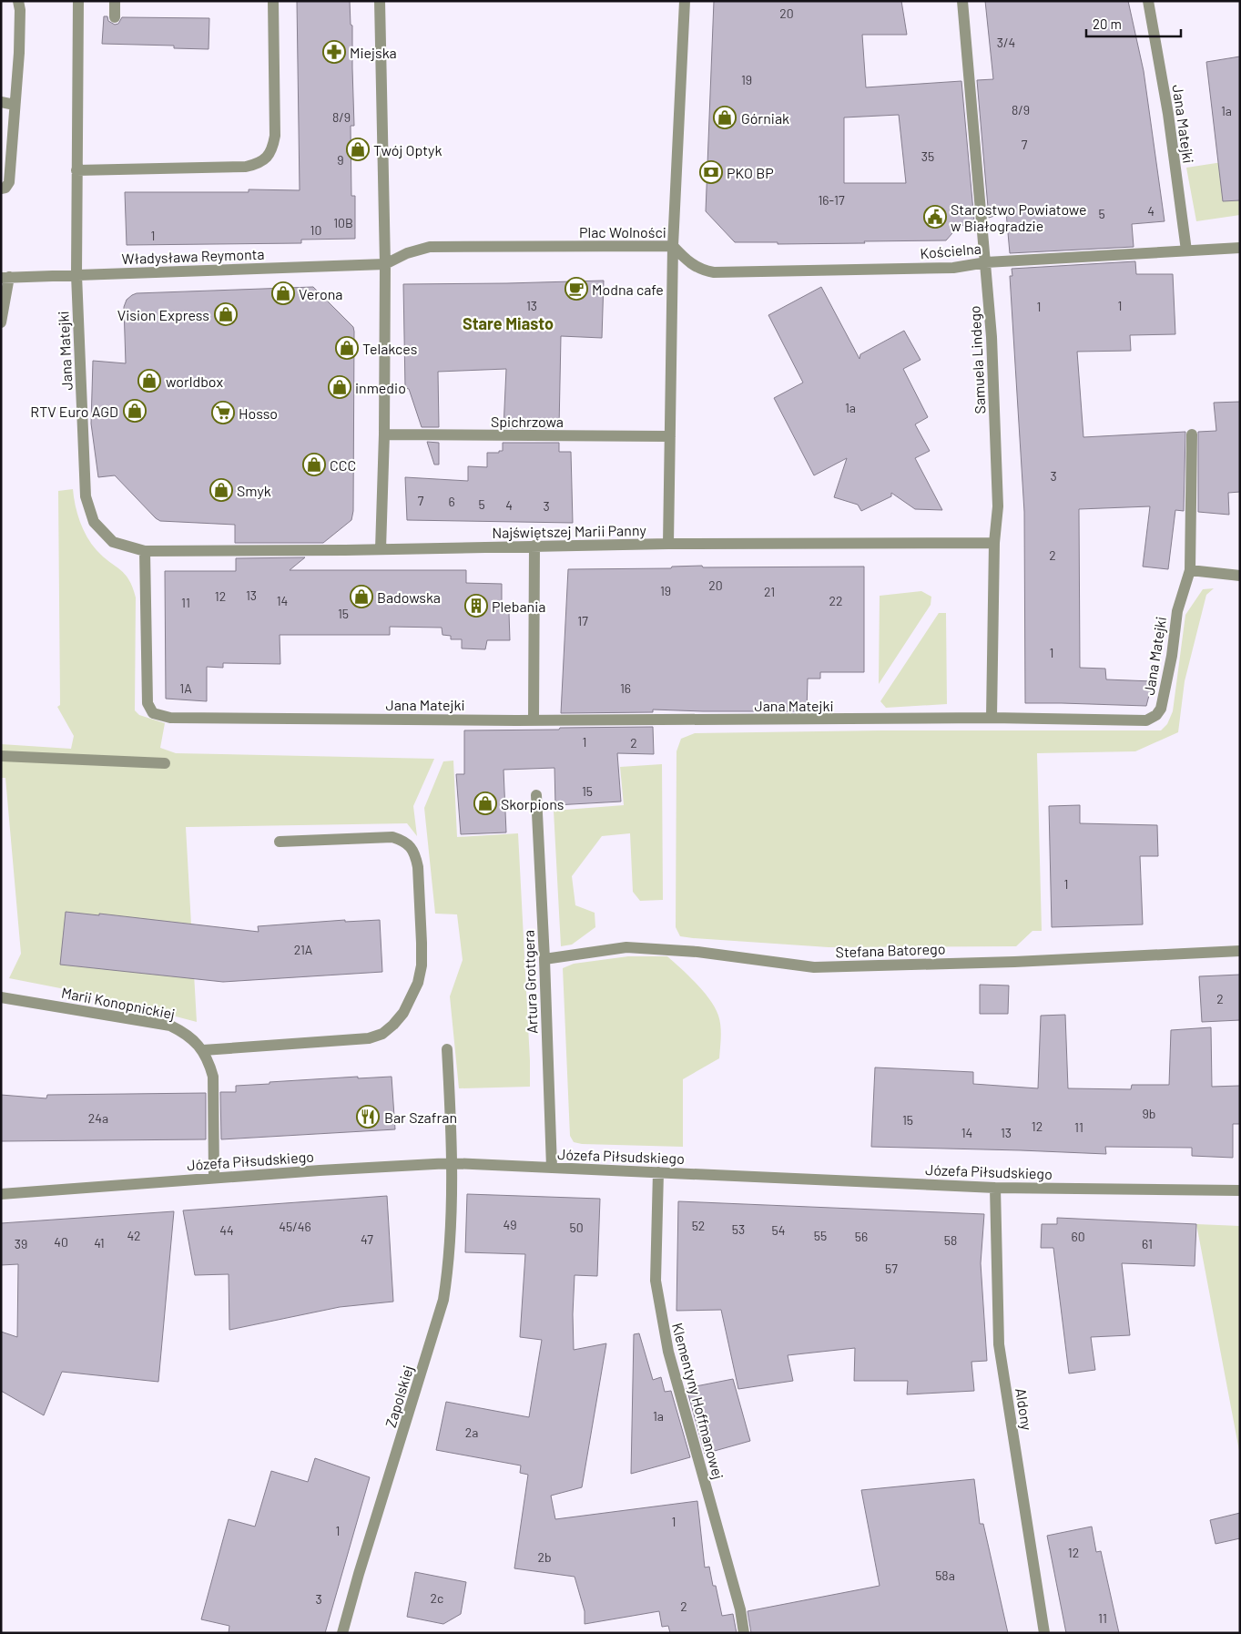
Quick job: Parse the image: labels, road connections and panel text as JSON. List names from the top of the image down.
{
  "streets": {
    "street": [
      "Jana Matejki",
      "Plac Wolności",
      "Kościelna",
      "Władysława Reymonta",
      "Samuela Lindego",
      "Spichrzowa",
      "Najświętszej Marii Panny",
      "Stefana Batorego",
      "Artura Grottgera",
      "Marii Konopnickiej",
      "Józefa Piłsudskiego",
      "Zapolskiej",
      "Klementyny Hoffmanowej",
      "Aldony"
    ]
  },
  "crossings": [
    ["Jana Matejki", "Kościelna"],
    ["Jana Matejki", "Władysława Reymonta"],
    ["Jana Matejki", "Samuela Lindego"],
    ["Jana Matejki", "Najświętszej Marii Panny"],
    ["Plac Wolności", "Kościelna"],
    ["Plac Wolności", "Władysława Reymonta"],
    ["Kościelna", "Samuela Lindego"],
    ["Samuela Lindego", "Najświętszej Marii Panny"],
    ["Stefana Batorego", "Artura Grottgera"],
    ["Artura Grottgera", "Józefa Piłsudskiego"],
    ["Marii Konopnickiej", "Józefa Piłsudskiego"],
    ["Józefa Piłsudskiego", "Zapolskiej"],
    ["Józefa Piłsudskiego", "Klementyny Hoffmanowej"],
    ["Józefa Piłsudskiego", "Aldony"]
  ],
  "districts": ["Stare Miasto"],
  "places": {
    "pharmacy": ["Miejska"],
    "shop": [
      "Górniak",
      "Twój Optyk",
      "Verona",
      "Vision Express",
      "Telakces",
      "worldbox",
      "inmedio",
      "RTV Euro AGD",
      "CCC",
      "Smyk",
      "Badowska",
      "Skorpions"
    ],
    "bank": ["PKO BP"],
    "public building": ["Starostwo Powiatowe w Białogradzie"],
    "cafe": ["Modna cafe"],
    "supermarket": ["Hosso"],
    "building": ["Plebania"],
    "restaurant": ["Bar Szafran"]
  },
  "house_numbers": [
    "20",
    "3/4",
    "19",
    "8/9",
    "1a",
    "8/9",
    "7",
    "35",
    "9",
    "16-17",
    "4",
    "5",
    "10B",
    "10",
    "1",
    "13",
    "1",
    "1",
    "1a",
    "3",
    "7",
    "6",
    "5",
    "4",
    "3",
    "2",
    "20",
    "19",
    "21",
    "13",
    "12",
    "14",
    "22",
    "11",
    "15",
    "17",
    "1",
    "1A",
    "16",
    "1",
    "2",
    "15",
    "1",
    "21A",
    "2",
    "9b",
    "24a",
    "15",
    "12",
    "11",
    "14",
    "13",
    "49",
    "52",
    "45/46",
    "50",
    "53",
    "44",
    "54",
    "42",
    "55",
    "56",
    "60",
    "47",
    "58",
    "40",
    "41",
    "39",
    "61",
    "57",
    "1a",
    "2a",
    "1",
    "1",
    "12",
    "2b",
    "58a",
    "2c",
    "3",
    "2",
    "11"
  ],
  "scale_bar": "20 m"
}
